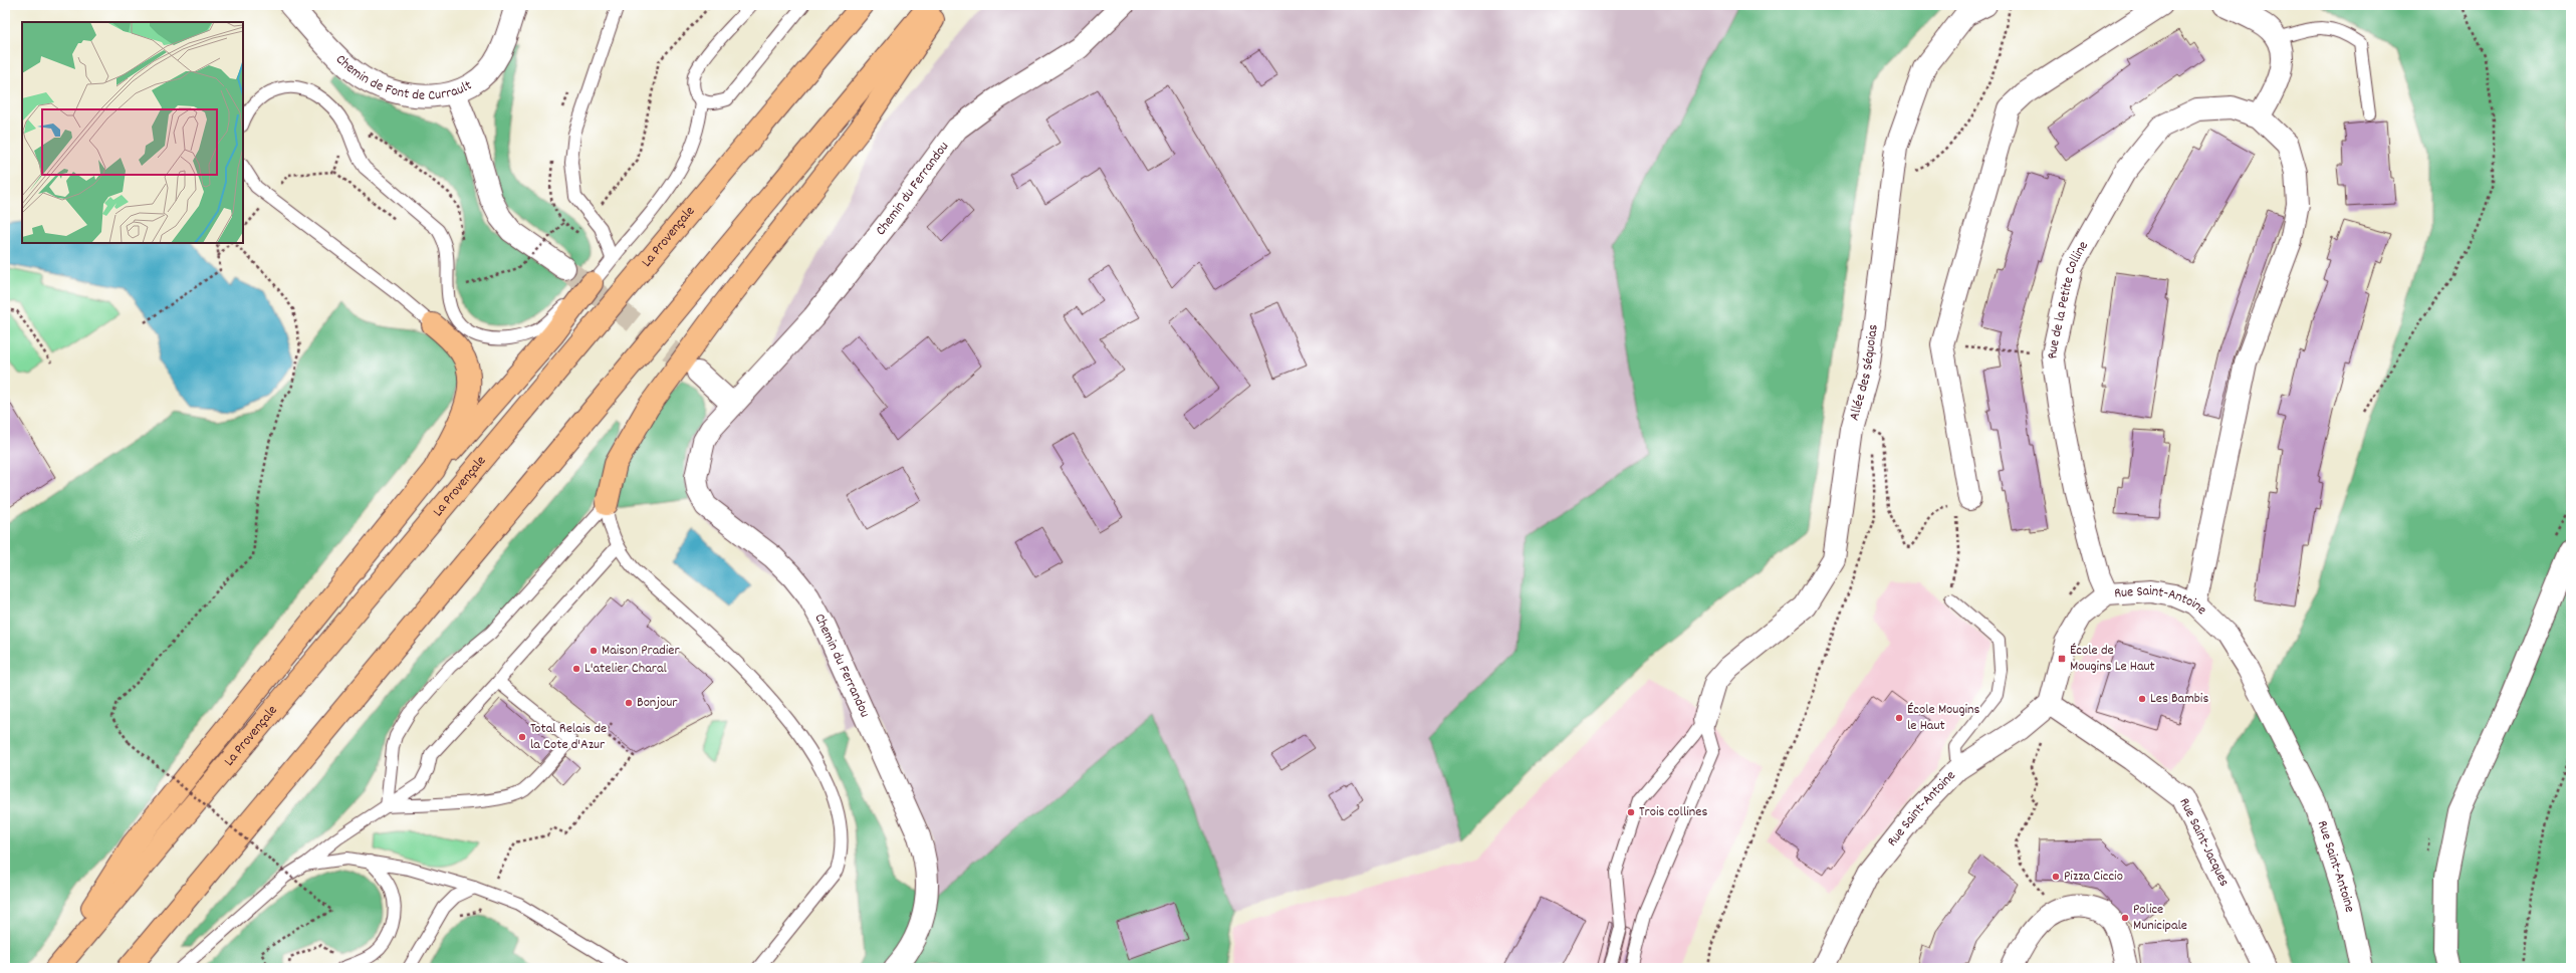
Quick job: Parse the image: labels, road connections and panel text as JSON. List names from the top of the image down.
{
  "streets": {
    "highway": ["La Provençale"],
    "street": [
      "Chemin de Font de Currault",
      "Chemin du Ferrandou",
      "Rue de la Petite Colline",
      "Allée des Séquoias",
      "Rue Saint-Antoine",
      "Rue Saint-Jacques"
    ]
  },
  "crossings": [
    ["Rue de la Petite Colline", "Rue Saint-Antoine"],
    ["Rue Saint-Antoine", "Rue Saint-Jacques"]
  ],
  "places": {
    "other": [
      "Maison Pradier",
      "L'atelier Charal",
      "Les Bambis",
      "Bonjour",
      "École Mougins le Haut",
      "Total Relais de la Cote d'Azur",
      "Trois collines",
      "Pizza Ciccio",
      "Police Municipale"
    ],
    "transit": ["École de Mougins Le Haut"]
  }
}
